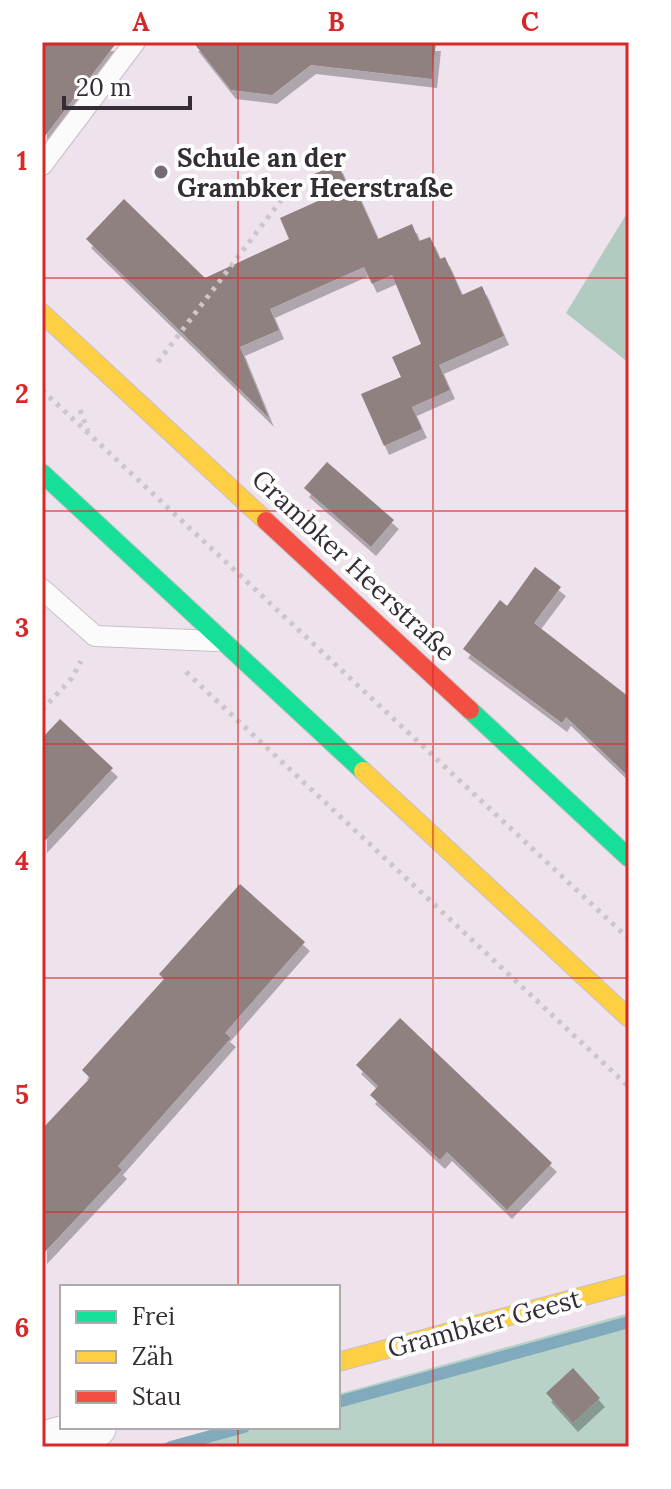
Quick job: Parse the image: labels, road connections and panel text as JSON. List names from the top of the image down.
{
  "streets": {
    "street": ["Grambker Heerstraße", "Grambker Geest"]
  },
  "places": ["Schule an der Grambker Heerstraße"],
  "legend": ["Frei", "Zäh", "Stau"],
  "scale_bar": "20 m",
  "grid": {
    "columns": ["A", "B", "C"],
    "rows": [
      "1",
      "2",
      "3",
      "4",
      "5",
      "6"
    ]
  }
}
